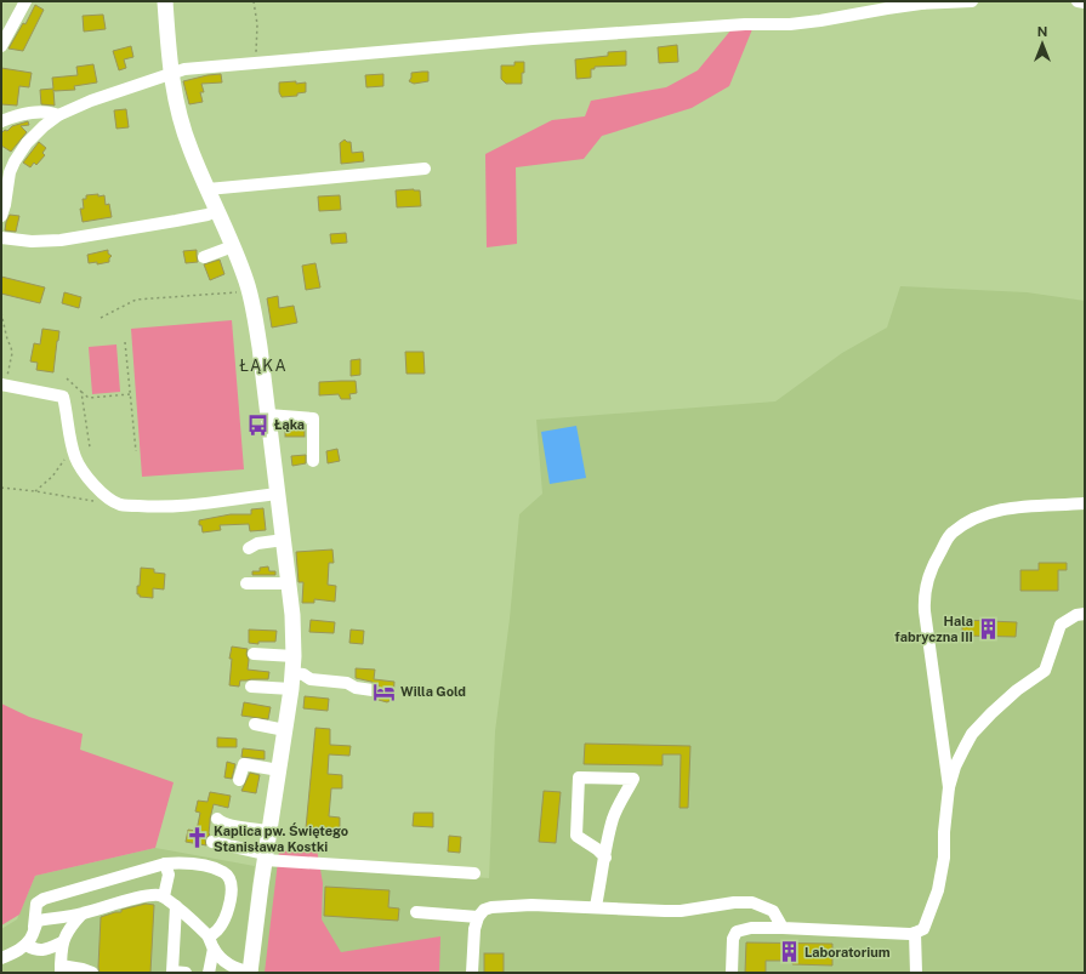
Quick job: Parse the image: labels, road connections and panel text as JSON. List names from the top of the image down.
{
  "districts": ["ŁĄKA"],
  "places": {
    "bus stop": ["Łąka"],
    "building": ["Hala fabryczna III", "Laboratorium"],
    "hotel": ["Willa Gold"],
    "church": ["Kaplica pw. Świętego Stanisława Kostki"]
  },
  "north": "top"
}
